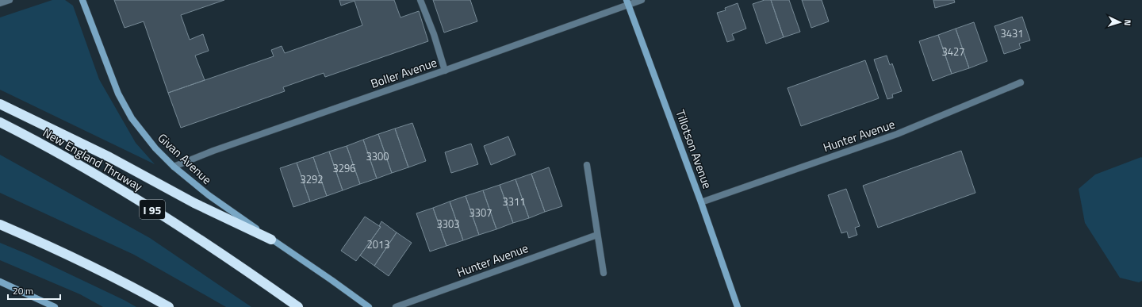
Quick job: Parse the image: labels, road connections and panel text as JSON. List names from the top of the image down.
{
  "streets": {
    "highway": ["New England Thruway", "I 95"],
    "street": [
      "Boller Avenue",
      "Hunter Avenue",
      "Tillotson Avenue",
      "Givan Avenue"
    ]
  },
  "crossings": [
    ["Boller Avenue", "Tillotson Avenue"],
    ["Boller Avenue", "Givan Avenue"],
    ["Hunter Avenue", "Tillotson Avenue"]
  ],
  "house_numbers": [
    "3431",
    "3427",
    "3300",
    "3296",
    "3292",
    "3311",
    "3307",
    "3303",
    "2013"
  ],
  "scale_bar": "20 m",
  "north": "right"
}
